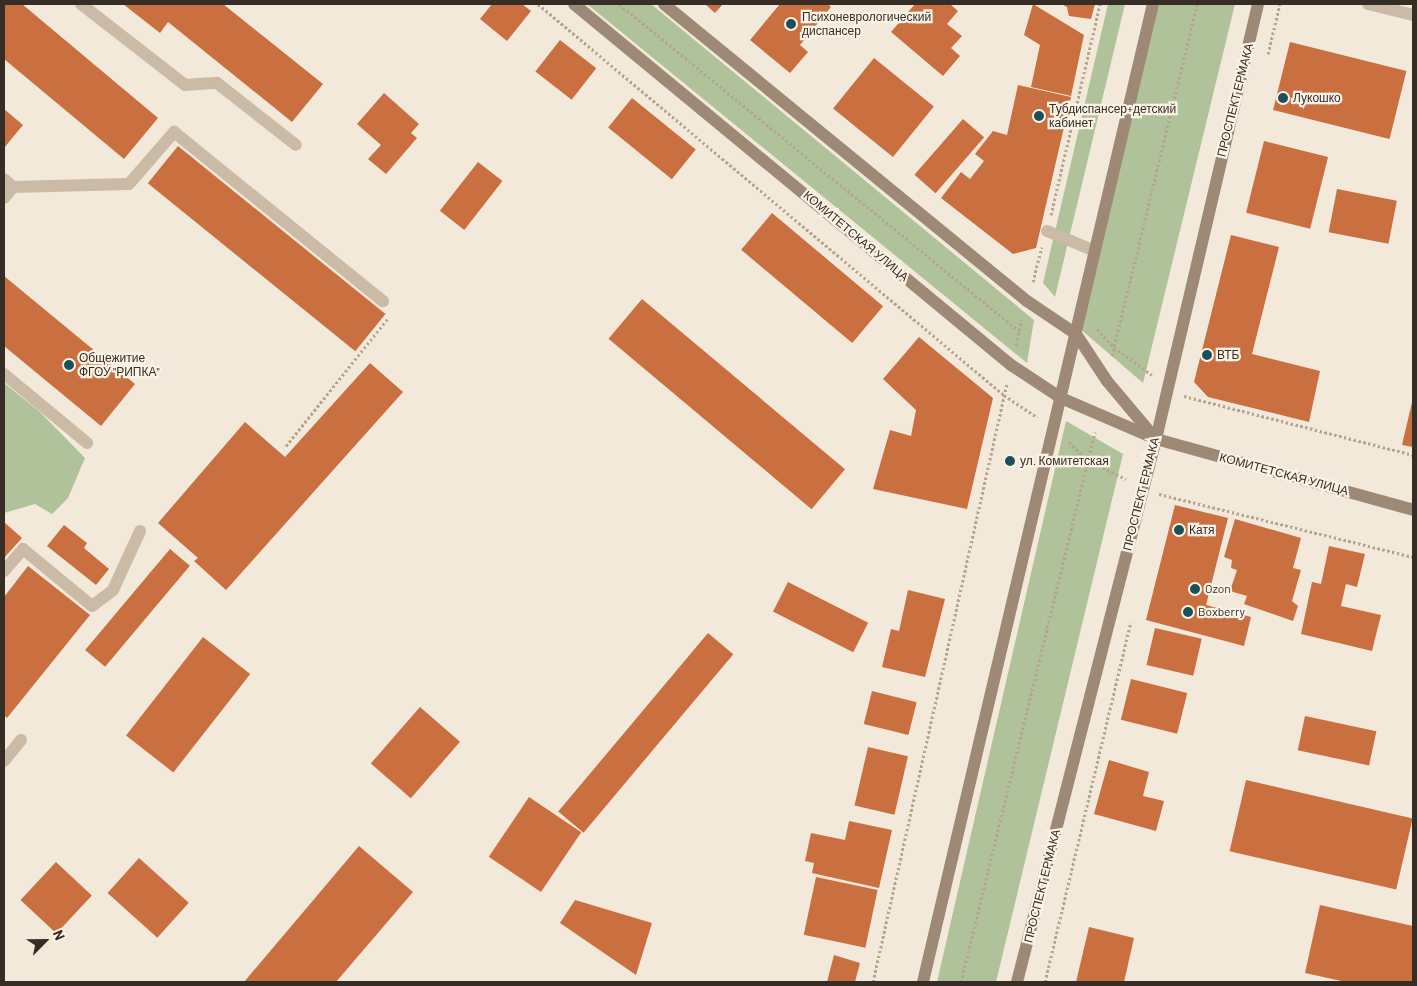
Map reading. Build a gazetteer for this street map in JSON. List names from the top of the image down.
{
  "streets": {
    "main road": ["ПРОСПЕКТ ЕРМАКА", "КОМИТЕТСКАЯ УЛИЦА"]
  },
  "crossings": [
    ["ПРОСПЕКТ ЕРМАКА", "КОМИТЕТСКАЯ УЛИЦА"]
  ],
  "places": [
    "Психоневрологический диспансер",
    "Лукошко",
    "Тубдиспансер+детский кабинет",
    "ВТБ",
    "Общежитие ФГОУ \"РИПКА\"",
    "ул. Комитетская",
    "Катя",
    "Ozon",
    "Boxberry"
  ],
  "north": "top right"
}
